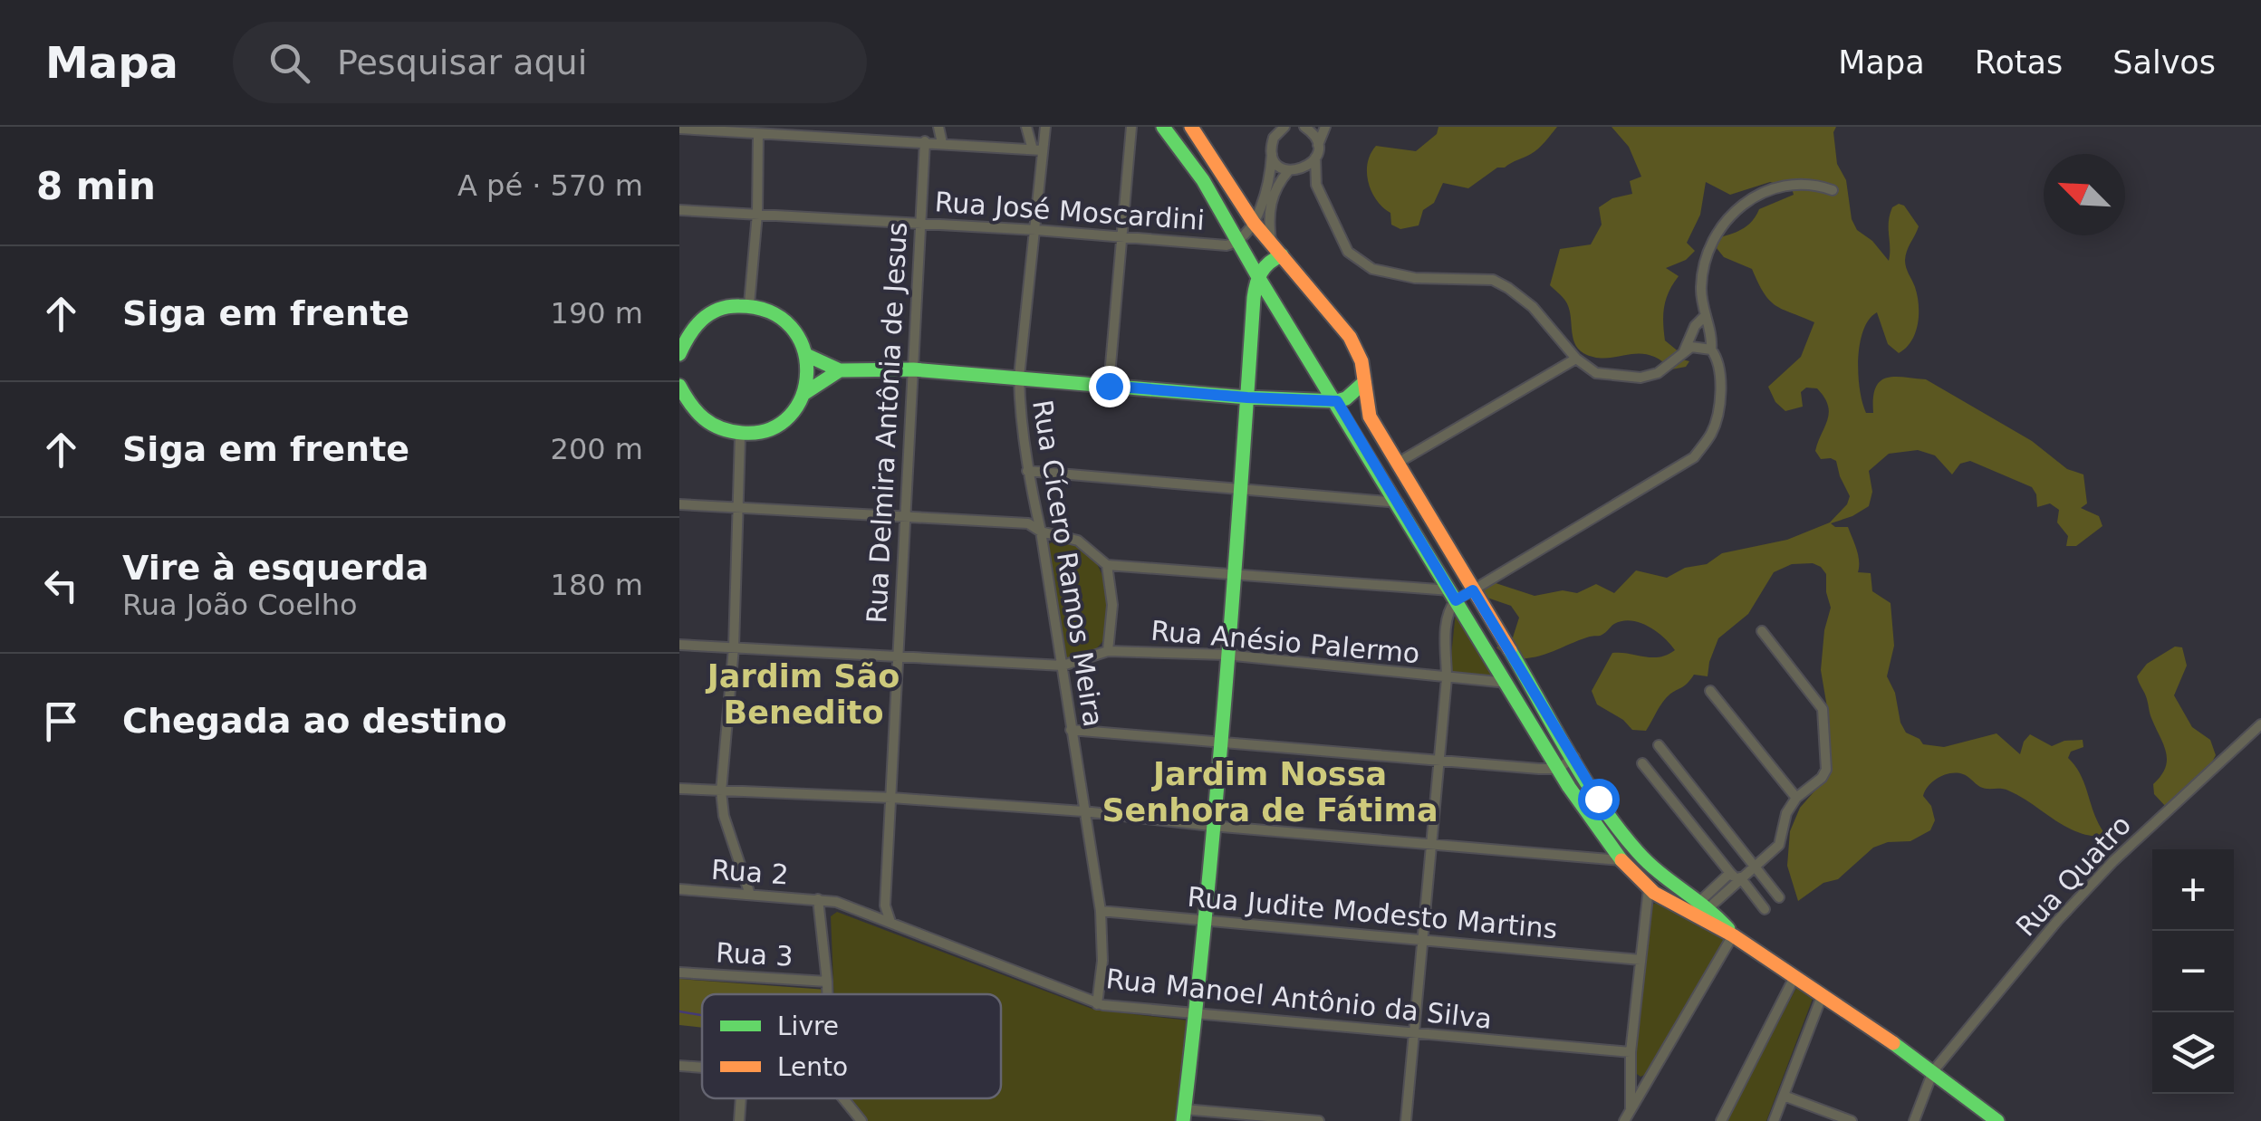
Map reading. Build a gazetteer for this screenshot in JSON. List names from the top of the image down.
{
  "streets": {
    "street": [
      "Rua José Moscardini",
      "Rua Delmira Antônia de Jesus",
      "Rua Cícero Ramos Meira",
      "Rua Anésio Palermo",
      "Rua 2",
      "Rua Quatro",
      "Rua Judite Modesto Martins",
      "Rua 3",
      "Rua Manoel Antônio da Silva"
    ]
  },
  "crossings": [
    ["Rua José Moscardini", "Rua Delmira Antônia de Jesus"],
    ["Rua José Moscardini", "Rua Cícero Ramos Meira"],
    ["Rua Delmira Antônia de Jesus", "Rua Manoel Antônio da Silva"],
    ["Rua Cícero Ramos Meira", "Rua Anésio Palermo"],
    ["Rua Cícero Ramos Meira", "Rua Judite Modesto Martins"],
    ["Rua Cícero Ramos Meira", "Rua Manoel Antônio da Silva"],
    ["Rua 2", "Rua Manoel Antônio da Silva"]
  ],
  "districts": ["Jardim São Benedito", "Jardim Nossa Senhora de Fátima"],
  "legend": ["Livre", "Lento"],
  "north": "top left",
  "page": {
    "header": "Mapa",
    "search": "Pesquisar aqui",
    "nav": ["Mapa", "Rotas", "Salvos"],
    "heading": ["8 min", "A pé · 570 m"],
    "list": [
      ["Siga em frente", "190 m"],
      ["Siga em frente", "200 m"],
      ["Vire à esquerda", "Rua João Coelho", "180 m"],
      "Chegada ao destino"
    ],
    "map_buttons": ["+", "−"]
  }
}
